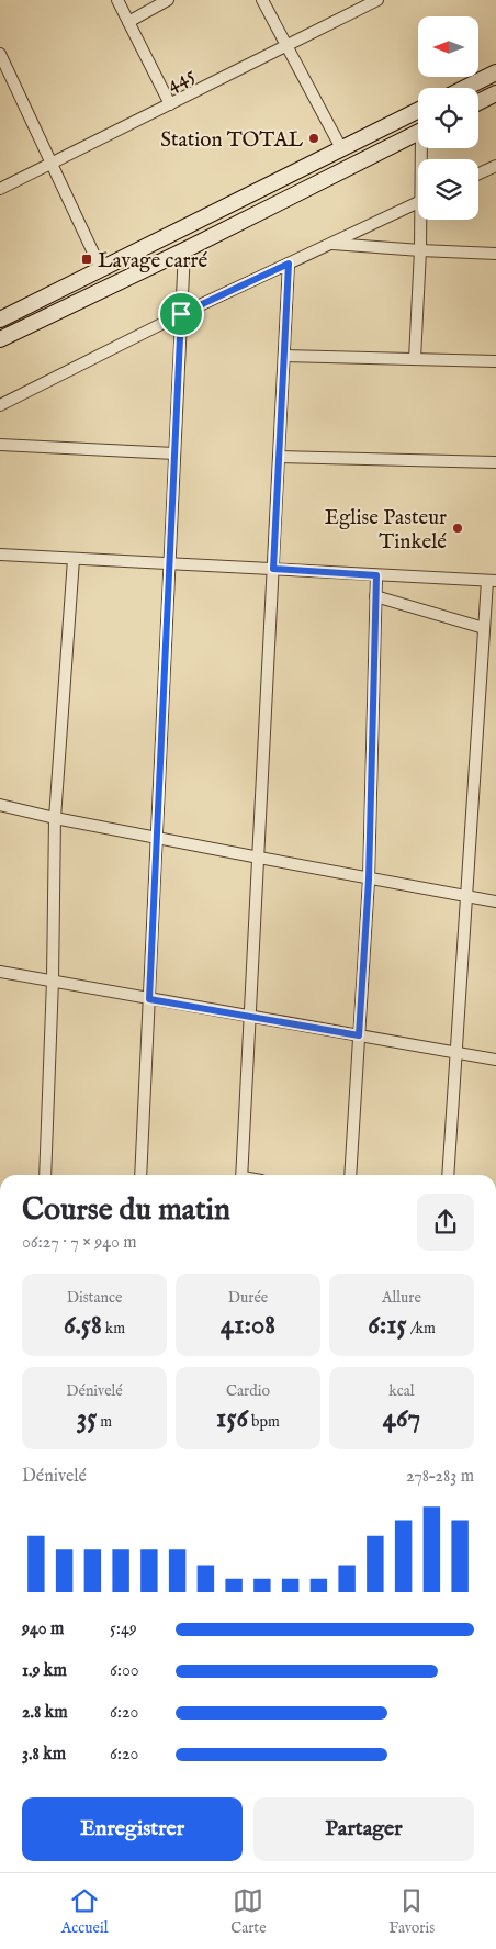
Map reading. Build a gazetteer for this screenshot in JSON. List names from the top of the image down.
{
  "streets": {
    "street": ["445"]
  },
  "places": {
    "other": ["Station TOTAL", "Eglise Pasteur Tinkelé"],
    "transit": ["Lavage carré"]
  },
  "north": "left",
  "page": {
    "heading": ["Course du matin", "06:27 · 7 × 940 m"],
    "stats": [
      ["Distance", "6.58 km"],
      ["Durée", "41:08"],
      ["Allure", "6:15 /km"],
      ["Dénivelé", "35 m"],
      ["Cardio", "156 bpm"],
      ["kcal", "467"]
    ],
    "chart": ["Dénivelé", "278–283 m"],
    "list": [
      {
        "name": "940 m",
        "note": "5:49"
      },
      {
        "name": "1.9 km",
        "note": "6:00"
      },
      {
        "name": "2.8 km",
        "note": "6:20"
      },
      {
        "name": "3.8 km",
        "note": "6:20"
      }
    ],
    "buttons": ["Enregistrer", "Partager"],
    "tabs": ["Accueil", "Carte", "Favoris"]
  }
}
